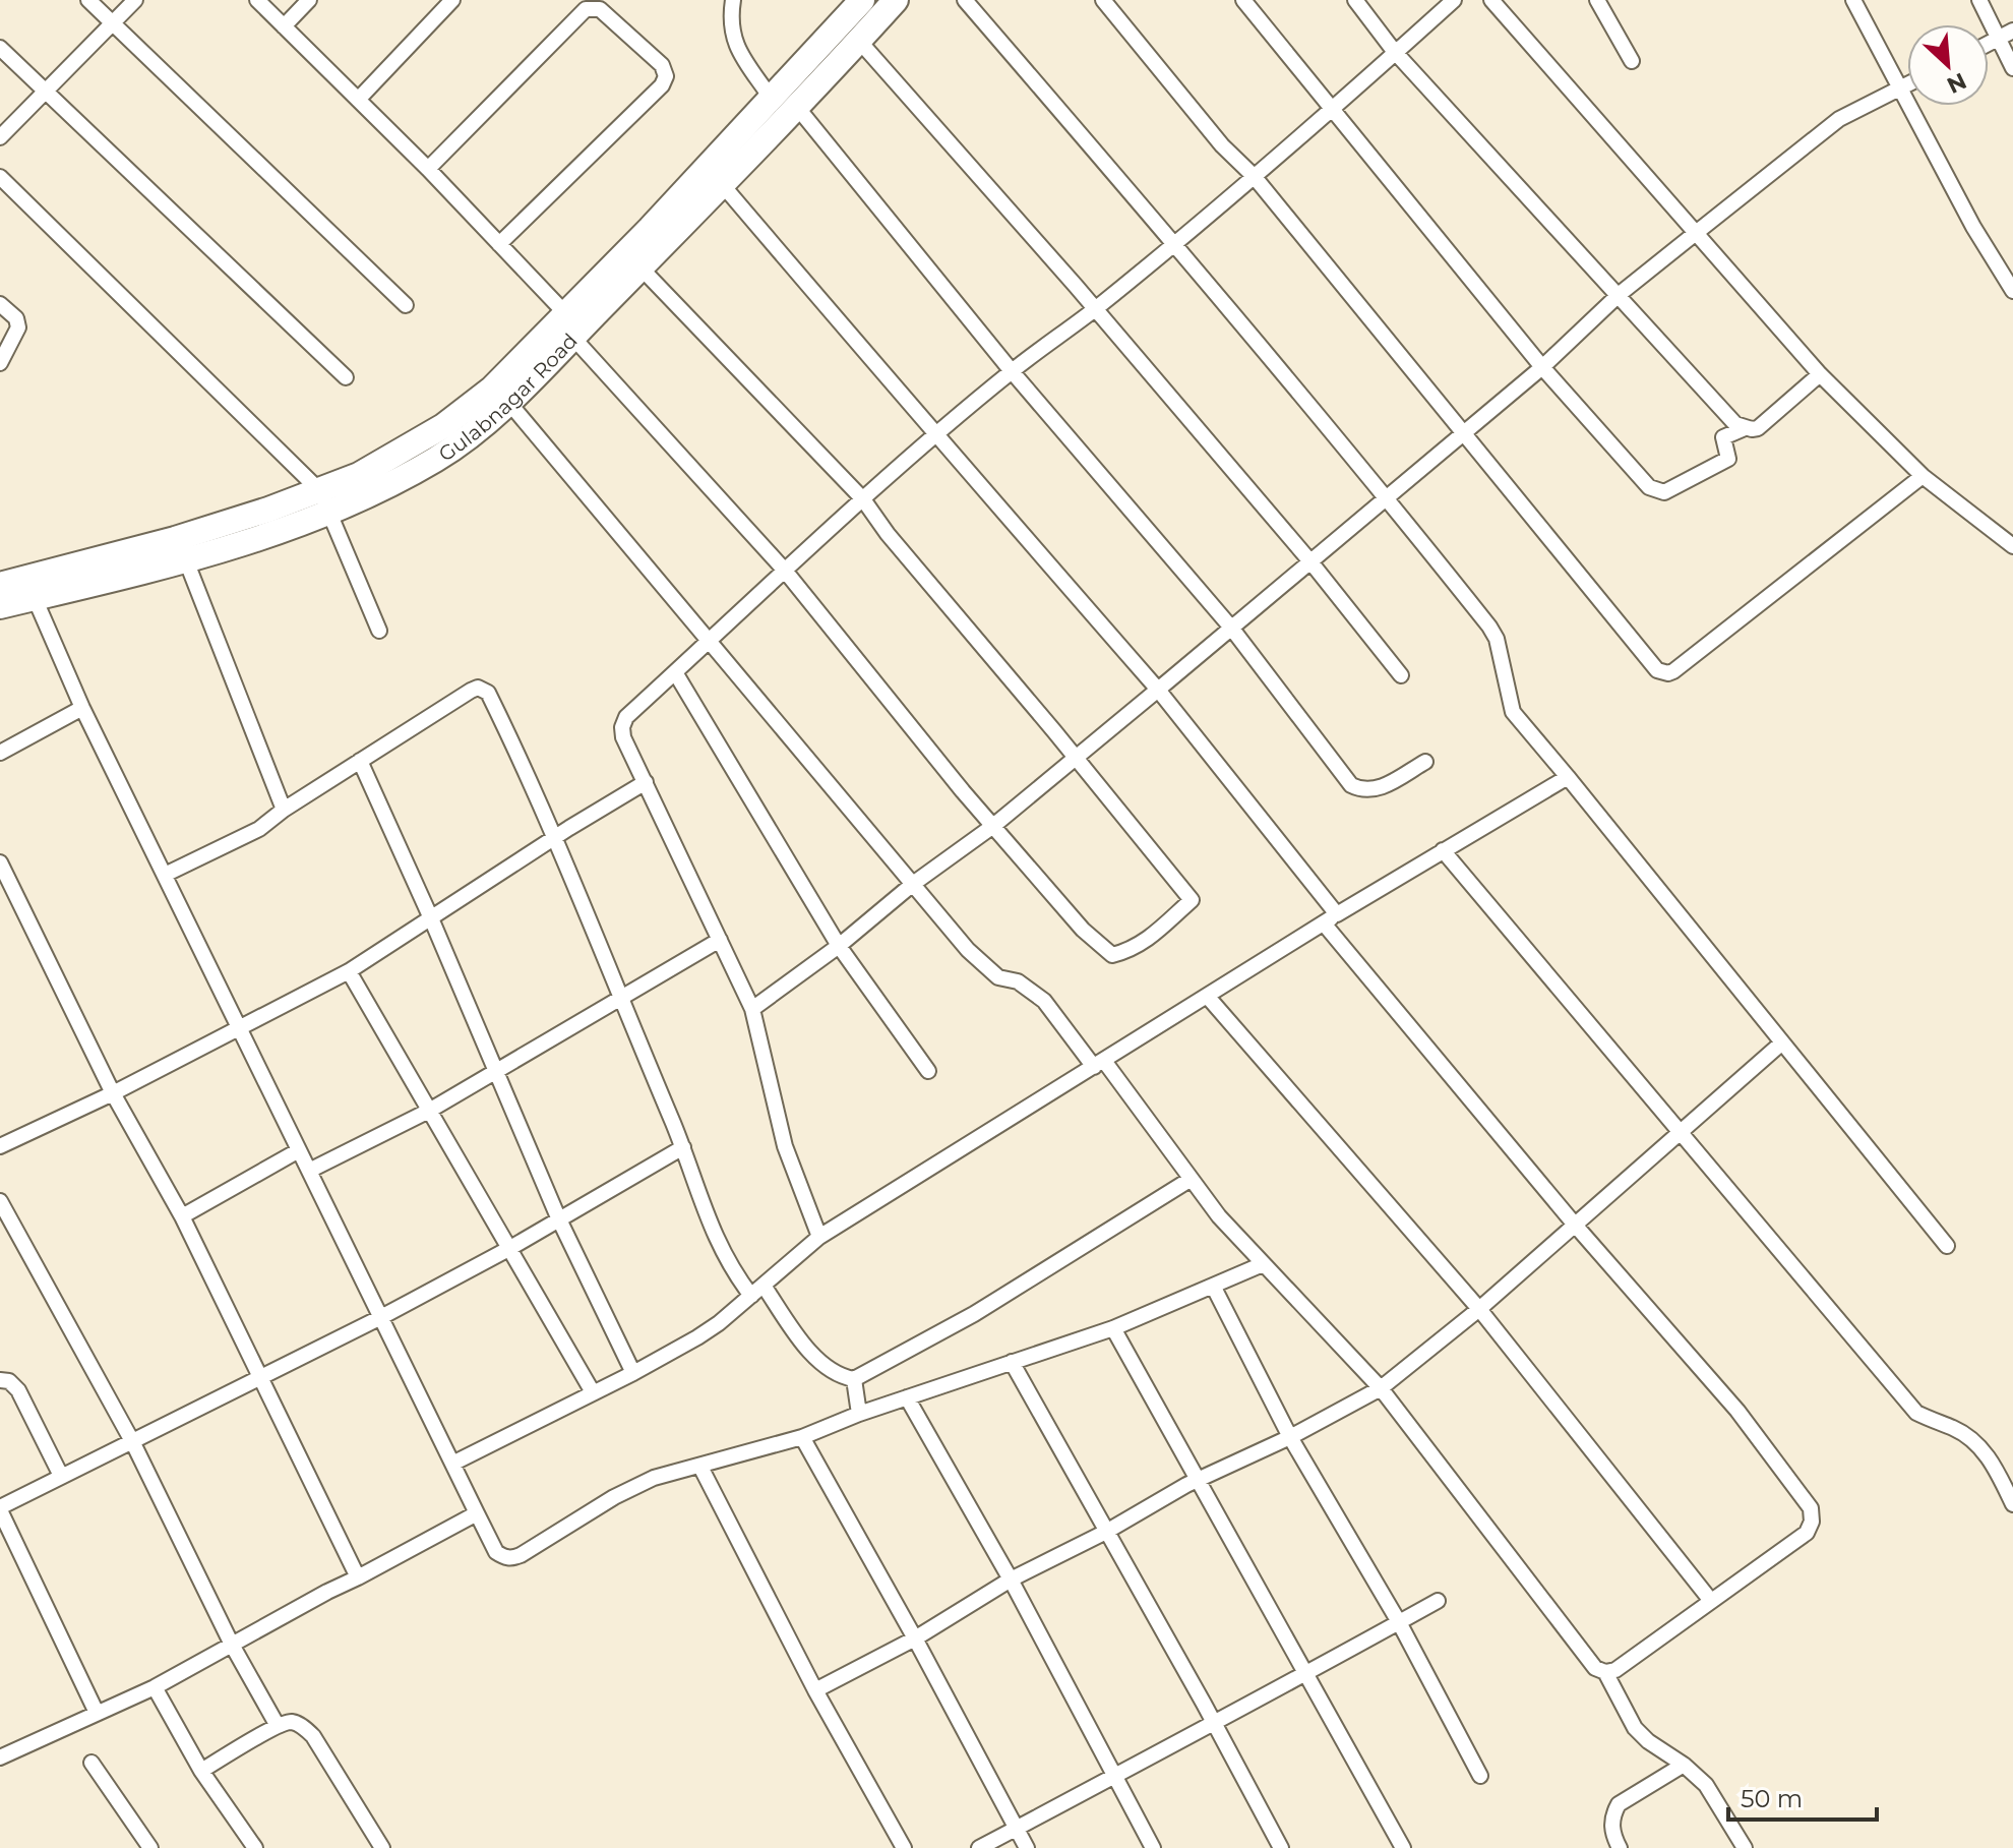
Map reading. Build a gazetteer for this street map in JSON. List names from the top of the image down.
{
  "streets": {
    "main road": ["Gulabnagar Road"]
  },
  "scale_bar": "50 m",
  "north": "bottom right"
}
